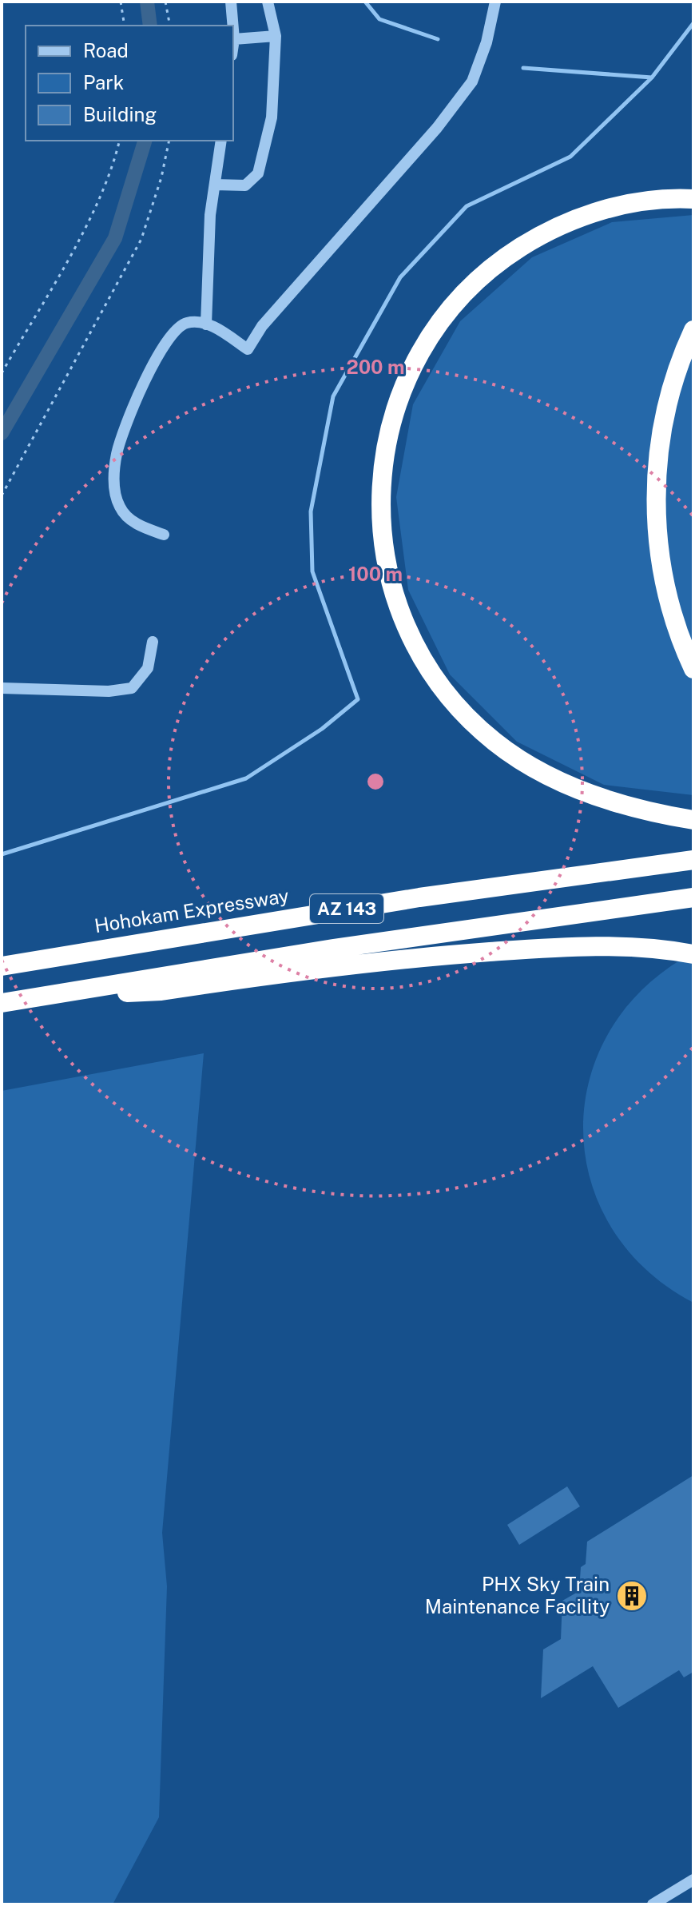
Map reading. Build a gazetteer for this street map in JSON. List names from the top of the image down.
{
  "streets": {
    "highway": ["AZ 143", "Hohokam Expressway"]
  },
  "places": {
    "building": ["PHX Sky Train Maintenance Facility"]
  },
  "legend": ["Road", "Park", "Building"],
  "rings": ["200 m", "100 m"]
}
